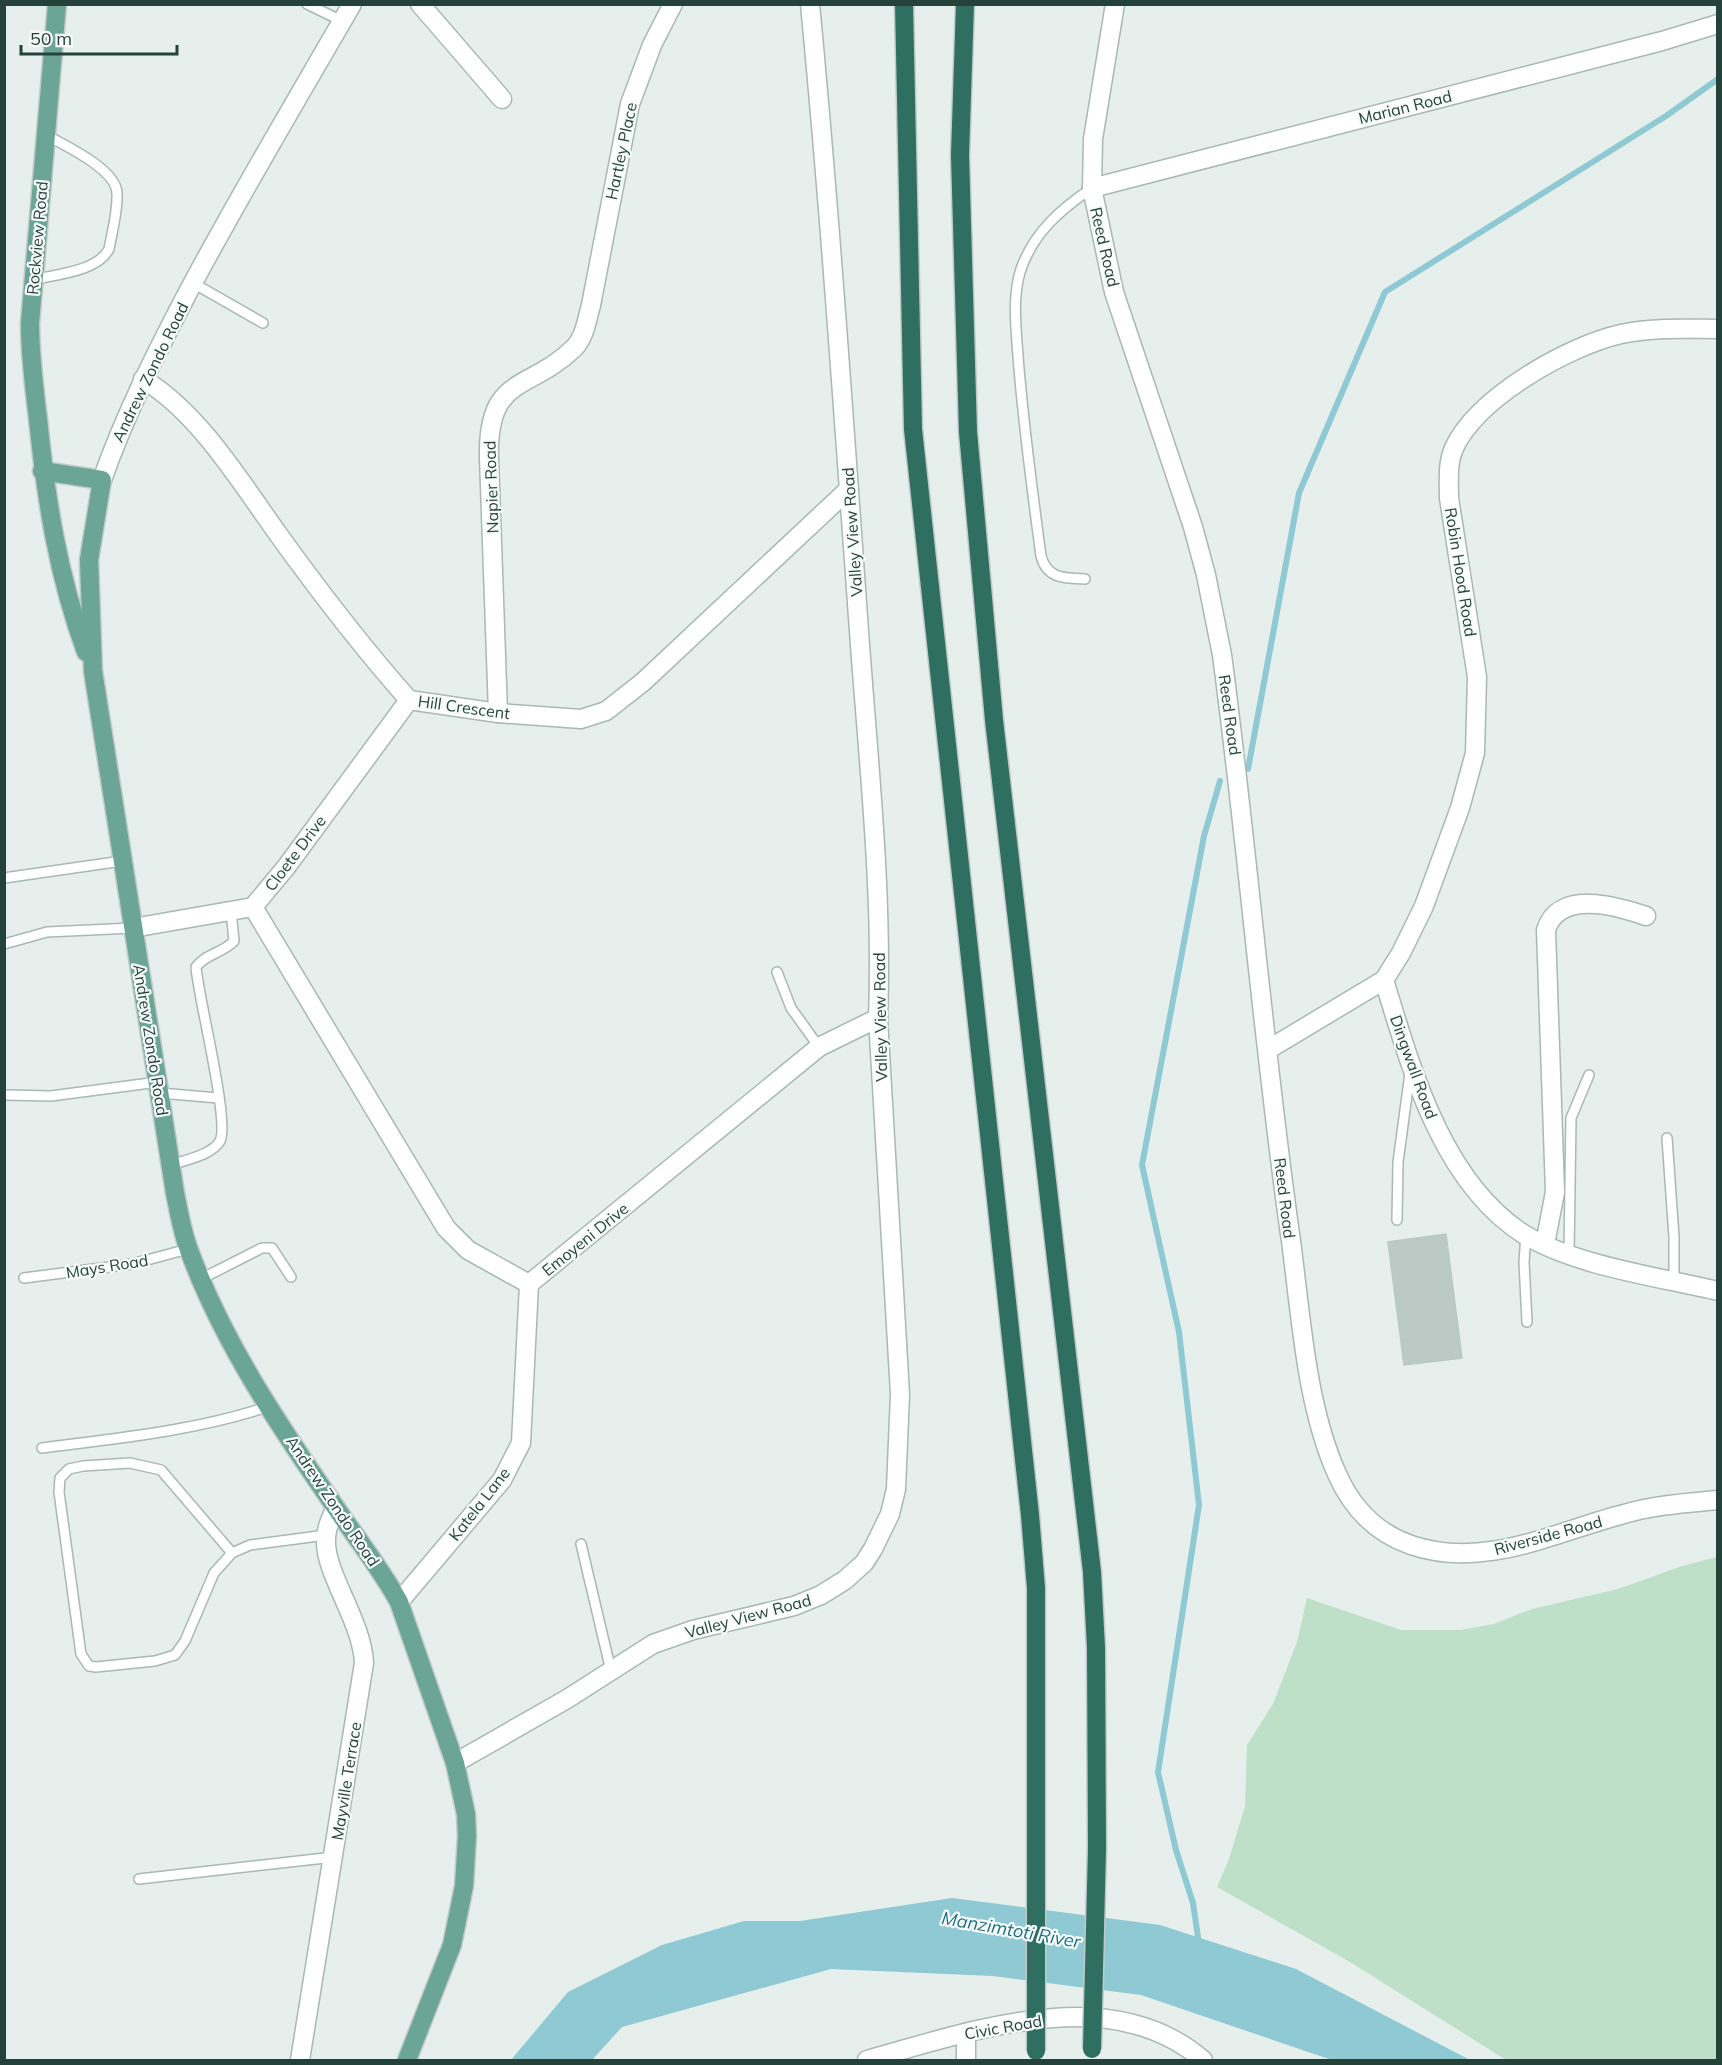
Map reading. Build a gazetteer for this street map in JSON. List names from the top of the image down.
{
  "streets": {
    "main road": ["Rockview Road", "Andrew Zondo Road"],
    "street": [
      "Marian Road",
      "Hartley Place",
      "Reed Road",
      "Napier Road",
      "Valley View Road",
      "Robin Hood Road",
      "Hill Crescent",
      "Cloete Drive",
      "Dingwall Road",
      "Emoyeni Drive",
      "Katela Lane",
      "Riverside Road",
      "Mayville Terrace",
      "Civic Road"
    ],
    "lane": ["Mays Road"]
  },
  "crossings": [
    ["Marian Road", "Reed Road"],
    ["Hartley Place", "Napier Road"],
    ["Rockview Road", "Andrew Zondo Road"],
    ["Reed Road", "Riverside Road"],
    ["Andrew Zondo Road", "Valley View Road"],
    ["Andrew Zondo Road", "Hill Crescent"],
    ["Andrew Zondo Road", "Cloete Drive"],
    ["Andrew Zondo Road", "Mays Road"],
    ["Andrew Zondo Road", "Katela Lane"],
    ["Napier Road", "Hill Crescent"],
    ["Valley View Road", "Hill Crescent"],
    ["Valley View Road", "Emoyeni Drive"],
    ["Robin Hood Road", "Dingwall Road"],
    ["Hill Crescent", "Cloete Drive"],
    ["Cloete Drive", "Emoyeni Drive"],
    ["Emoyeni Drive", "Katela Lane"]
  ],
  "water": ["Manzimtoti River"],
  "scale_bar": "50 m"
}
